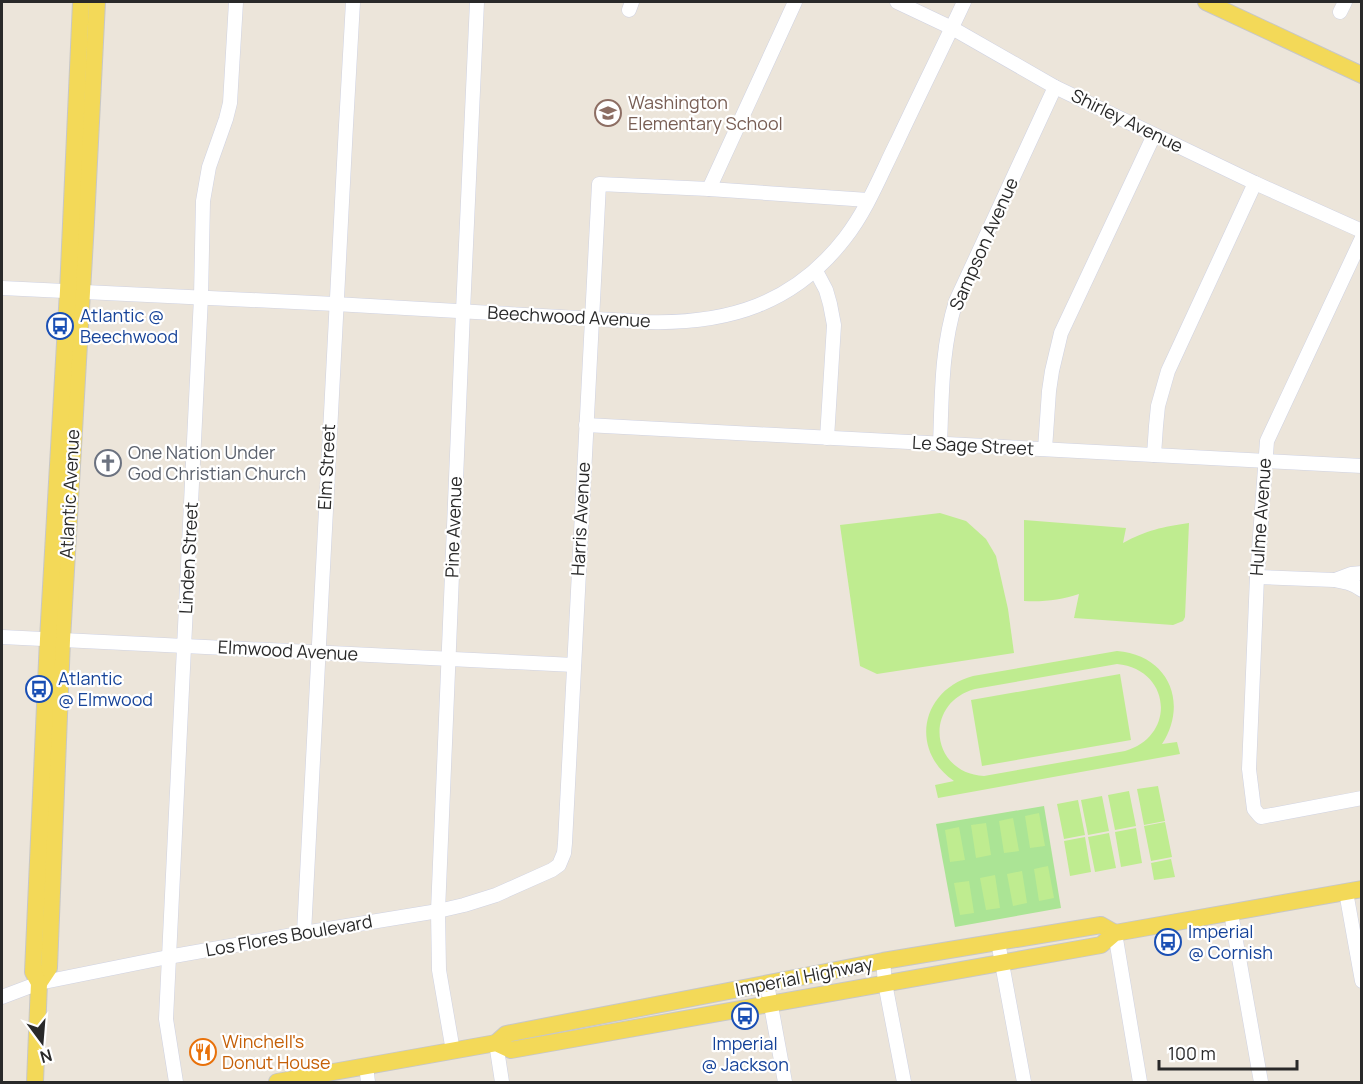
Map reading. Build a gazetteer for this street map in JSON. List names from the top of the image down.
{
  "streets": {
    "main road": ["Atlantic Avenue", "Imperial Highway"],
    "street": [
      "Shirley Avenue",
      "Sampson Avenue",
      "Beechwood Avenue",
      "Le Sage Street",
      "Elm Street",
      "Hulme Avenue",
      "Harris Avenue",
      "Pine Avenue",
      "Linden Street",
      "Elmwood Avenue",
      "Los Flores Boulevard"
    ]
  },
  "crossings": [
    ["Shirley Avenue", "Sampson Avenue"],
    ["Shirley Avenue", "Beechwood Avenue"],
    ["Sampson Avenue", "Le Sage Street"],
    ["Beechwood Avenue", "Elm Street"],
    ["Beechwood Avenue", "Atlantic Avenue"],
    ["Beechwood Avenue", "Harris Avenue"],
    ["Beechwood Avenue", "Pine Avenue"],
    ["Beechwood Avenue", "Linden Street"],
    ["Le Sage Street", "Hulme Avenue"],
    ["Le Sage Street", "Harris Avenue"],
    ["Elm Street", "Elmwood Avenue"],
    ["Elm Street", "Los Flores Boulevard"],
    ["Atlantic Avenue", "Elmwood Avenue"],
    ["Atlantic Avenue", "Los Flores Boulevard"],
    ["Harris Avenue", "Elmwood Avenue"],
    ["Harris Avenue", "Los Flores Boulevard"],
    ["Pine Avenue", "Elmwood Avenue"],
    ["Pine Avenue", "Los Flores Boulevard"],
    ["Pine Avenue", "Imperial Highway"],
    ["Linden Street", "Elmwood Avenue"],
    ["Linden Street", "Los Flores Boulevard"]
  ],
  "places": {
    "school or university": ["Washington Elementary School"],
    "bus stop": [
      "Atlantic @ Beechwood",
      "Atlantic @ Elmwood",
      "Imperial @ Cornish",
      "Imperial @ Jackson"
    ],
    "church": ["One Nation Under God Christian Church"],
    "restaurant": ["Winchell's Donut House"]
  },
  "scale_bar": "100 m",
  "north": "bottom"
}
